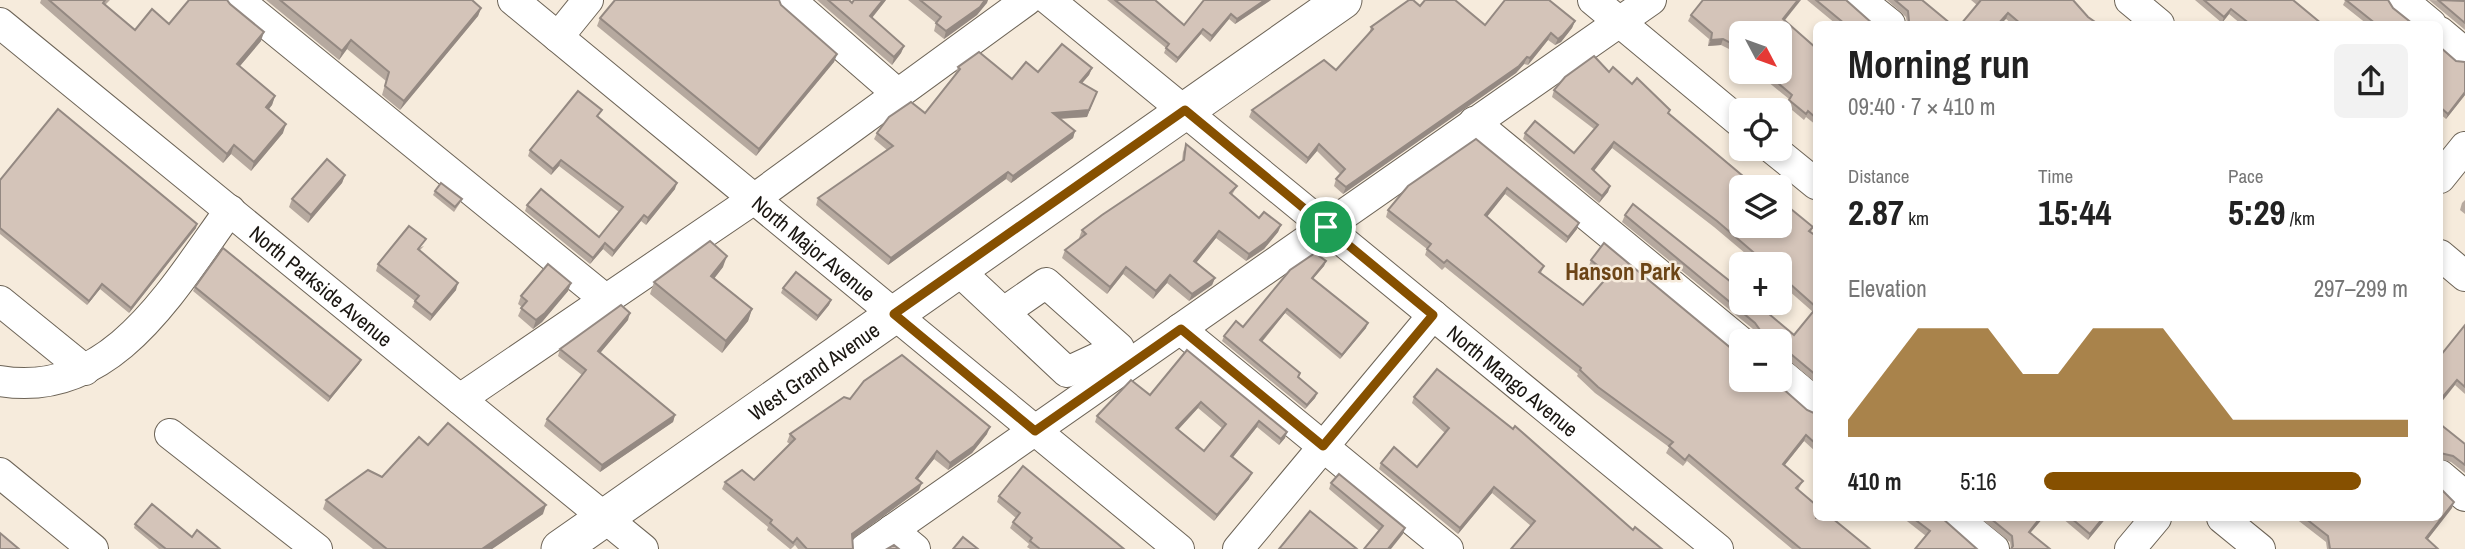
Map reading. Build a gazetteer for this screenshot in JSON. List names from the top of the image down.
{
  "streets": {
    "main road": ["West Grand Avenue"],
    "street": ["North Major Avenue", "North Parkside Avenue", "North Mango Avenue"]
  },
  "crossings": [
    ["North Major Avenue", "West Grand Avenue"],
    ["North Parkside Avenue", "West Grand Avenue"],
    ["West Grand Avenue", "North Mango Avenue"]
  ],
  "districts": ["Hanson Park"],
  "north": "bottom right",
  "page": {
    "map_buttons": ["+", "−"],
    "heading": ["Morning run", "09:40 · 7 × 410 m"],
    "stats": [
      ["Distance", "2.87 km"],
      ["Time", "15:44"],
      ["Pace", "5:29 /km"]
    ],
    "chart": ["Elevation", "297–299 m"],
    "list": [
      {
        "name": "410 m",
        "note": "5:16"
      }
    ]
  }
}
